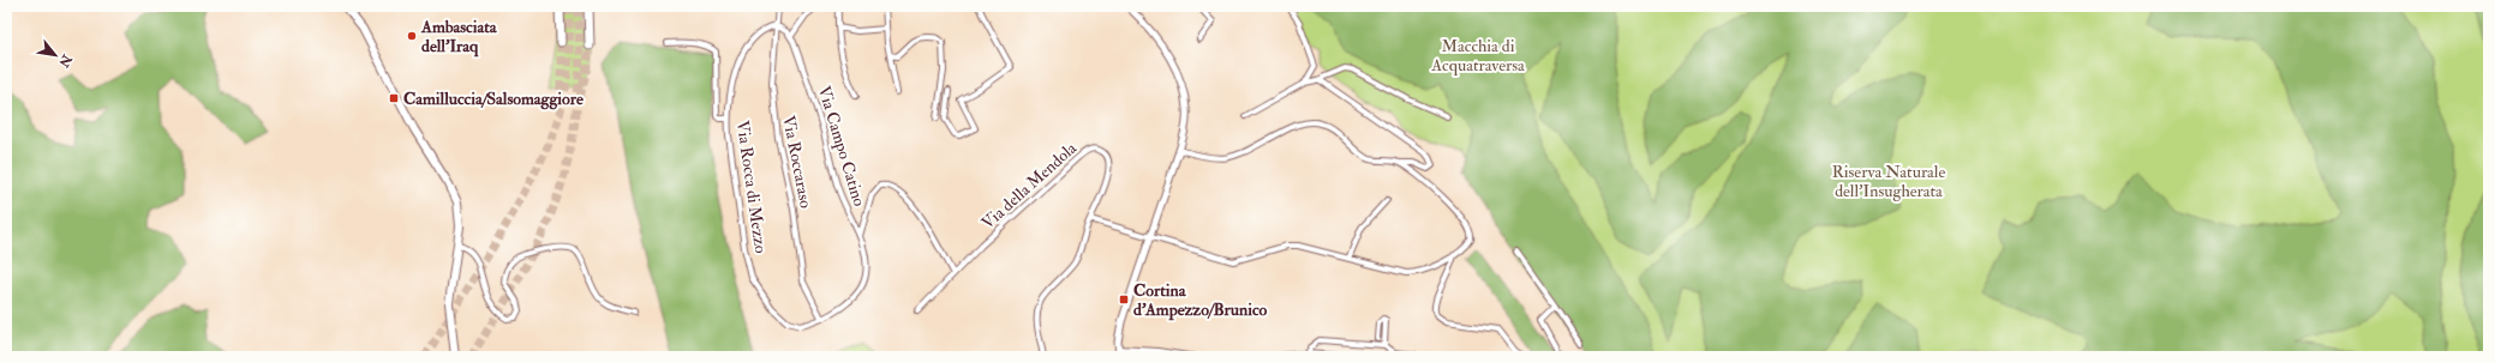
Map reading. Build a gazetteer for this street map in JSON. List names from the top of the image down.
{
  "streets": {
    "street": [
      "Via Campo Catino",
      "Via Roccaraso",
      "Via della Mendola",
      "Via Rocca di Mezzo"
    ]
  },
  "crossings": [
    ["Via Campo Catino", "Via Roccaraso"],
    ["Via Campo Catino", "Via Rocca di Mezzo"],
    ["Via Roccaraso", "Via Rocca di Mezzo"]
  ],
  "parks": ["Macchia di Acquatraversa", "Riserva Naturale dell'Insugherata"],
  "places": {
    "other": ["Ambasciata dell'Iraq"],
    "transit": ["Camilluccia/Salsomaggiore", "Cortina d'Ampezzo/Brunico"]
  },
  "north": "bottom right"
}
